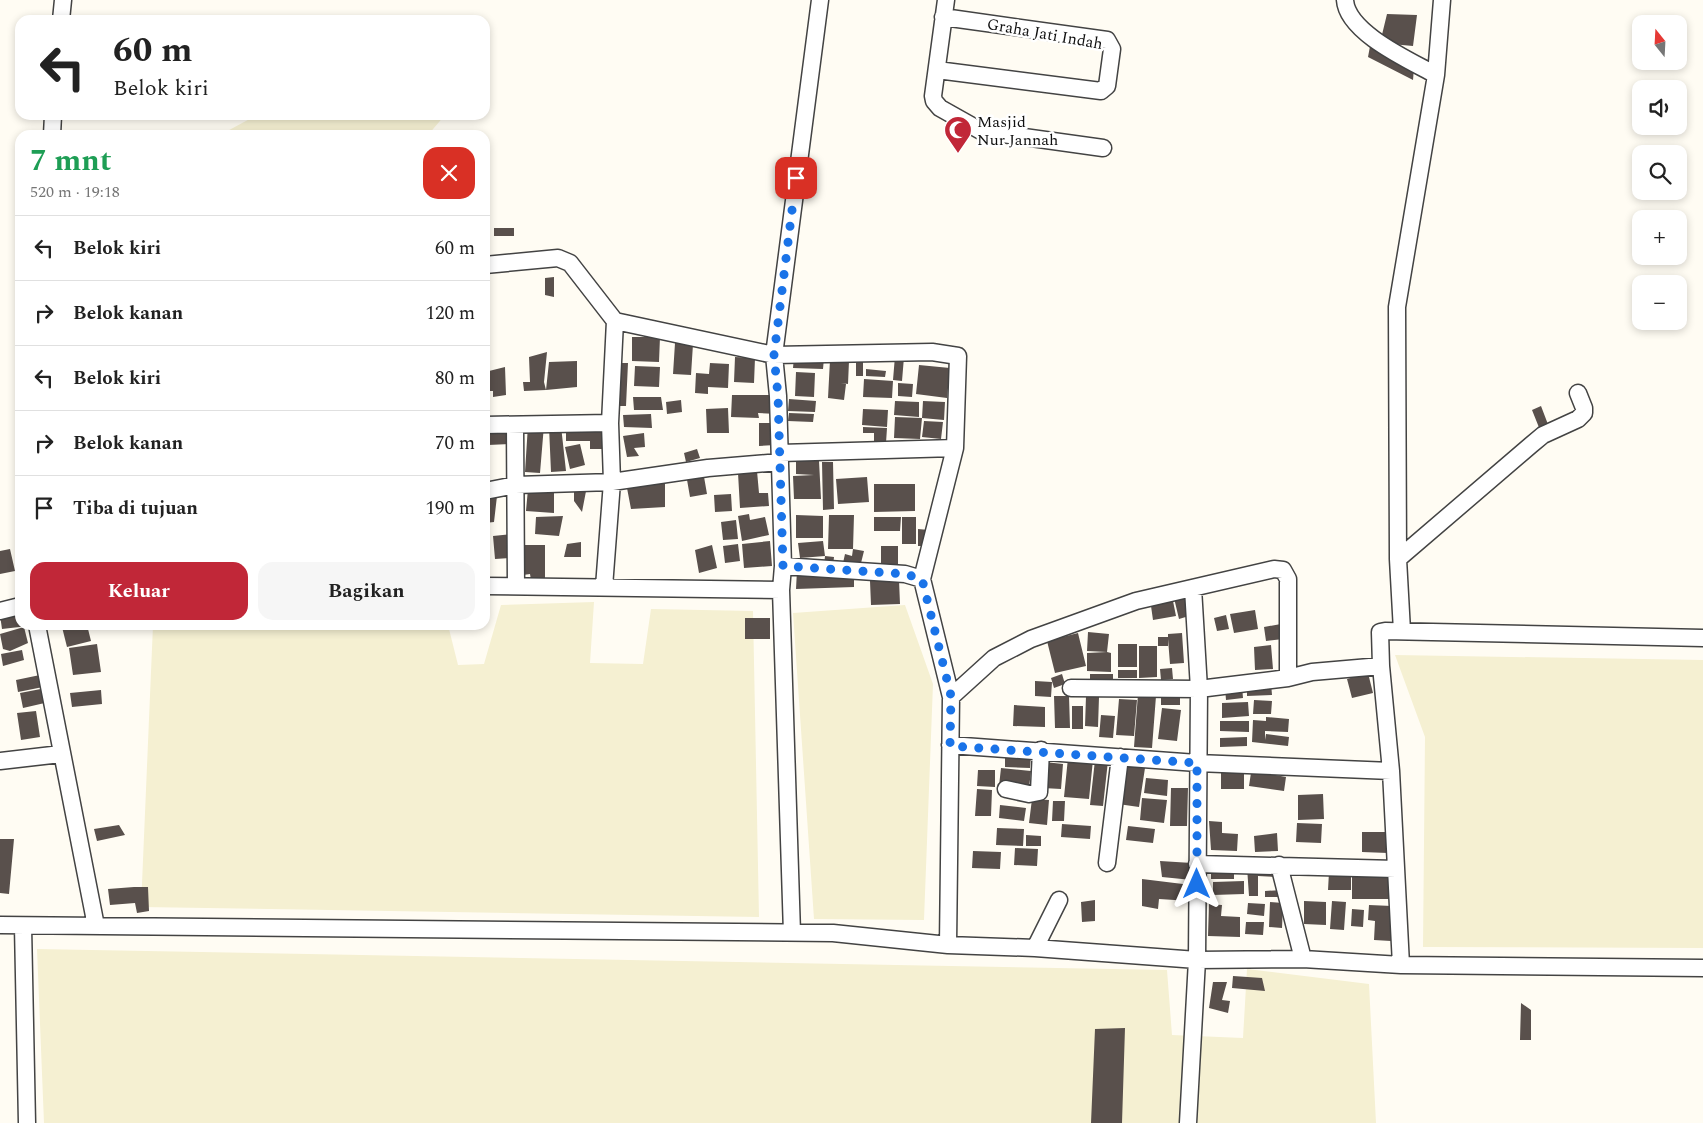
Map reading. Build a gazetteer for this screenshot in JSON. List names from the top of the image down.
{
  "streets": {
    "street": ["Graha Jati Indah"]
  },
  "places": {
    "mosque": ["Masjid Nur Jannah"]
  },
  "north": "top",
  "page": {
    "map_buttons": ["+", "−"],
    "turn": ["60 m", "Belok kiri"],
    "heading": ["7 mnt", "520 m · 19:18"],
    "list": [
      {
        "name": "Belok kiri",
        "value": "60 m"
      },
      {
        "name": "Belok kanan",
        "value": "120 m"
      },
      {
        "name": "Belok kiri",
        "value": "80 m"
      },
      {
        "name": "Belok kanan",
        "value": "70 m"
      },
      {
        "name": "Tiba di tujuan",
        "value": "190 m"
      }
    ],
    "buttons": ["Keluar", "Bagikan"]
  }
}
